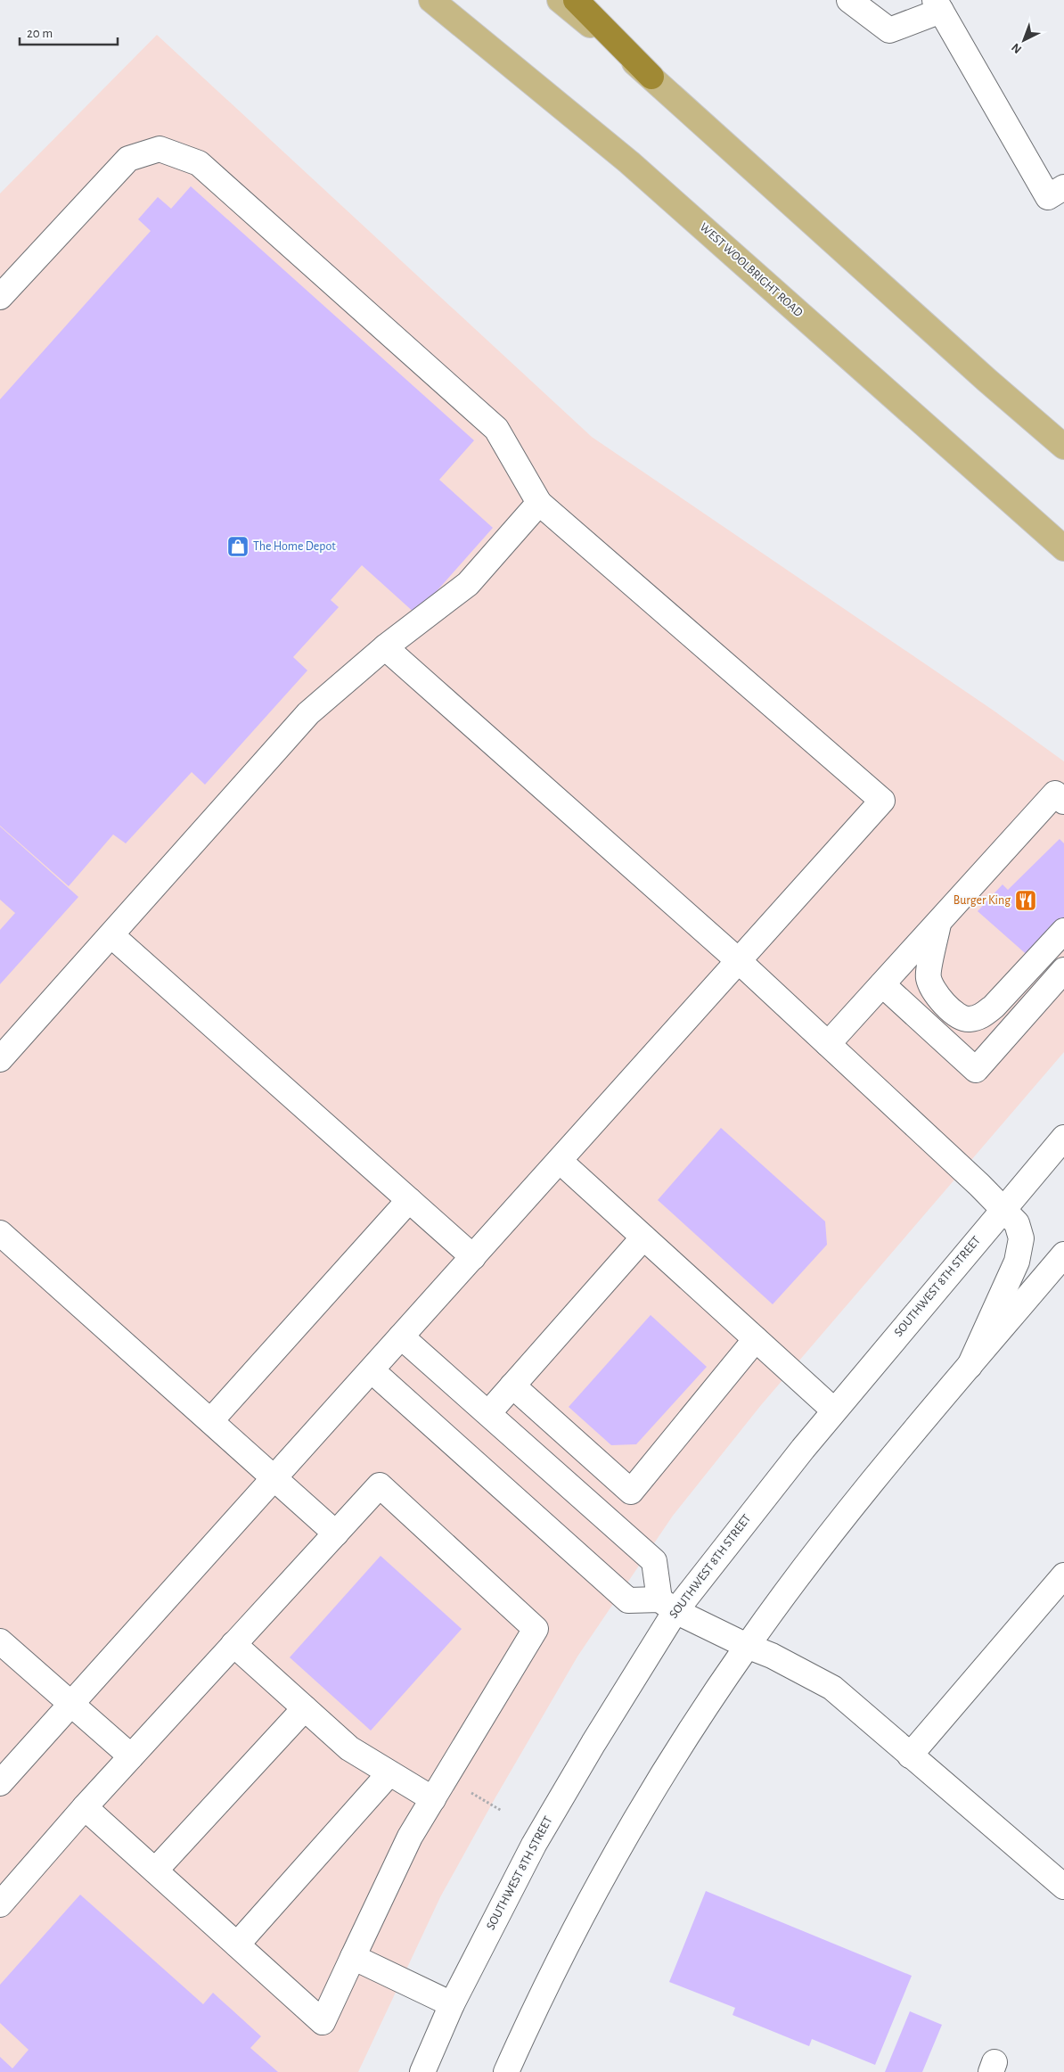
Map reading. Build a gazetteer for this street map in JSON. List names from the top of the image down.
{
  "streets": {
    "main road": ["WEST WOOLBRIGHT ROAD"],
    "street": ["SOUTHWEST 8TH STREET"]
  },
  "places": {
    "shop": ["The Home Depot"],
    "restaurant": ["Burger King"]
  },
  "scale_bar": "20 m",
  "north": "bottom left"
}
